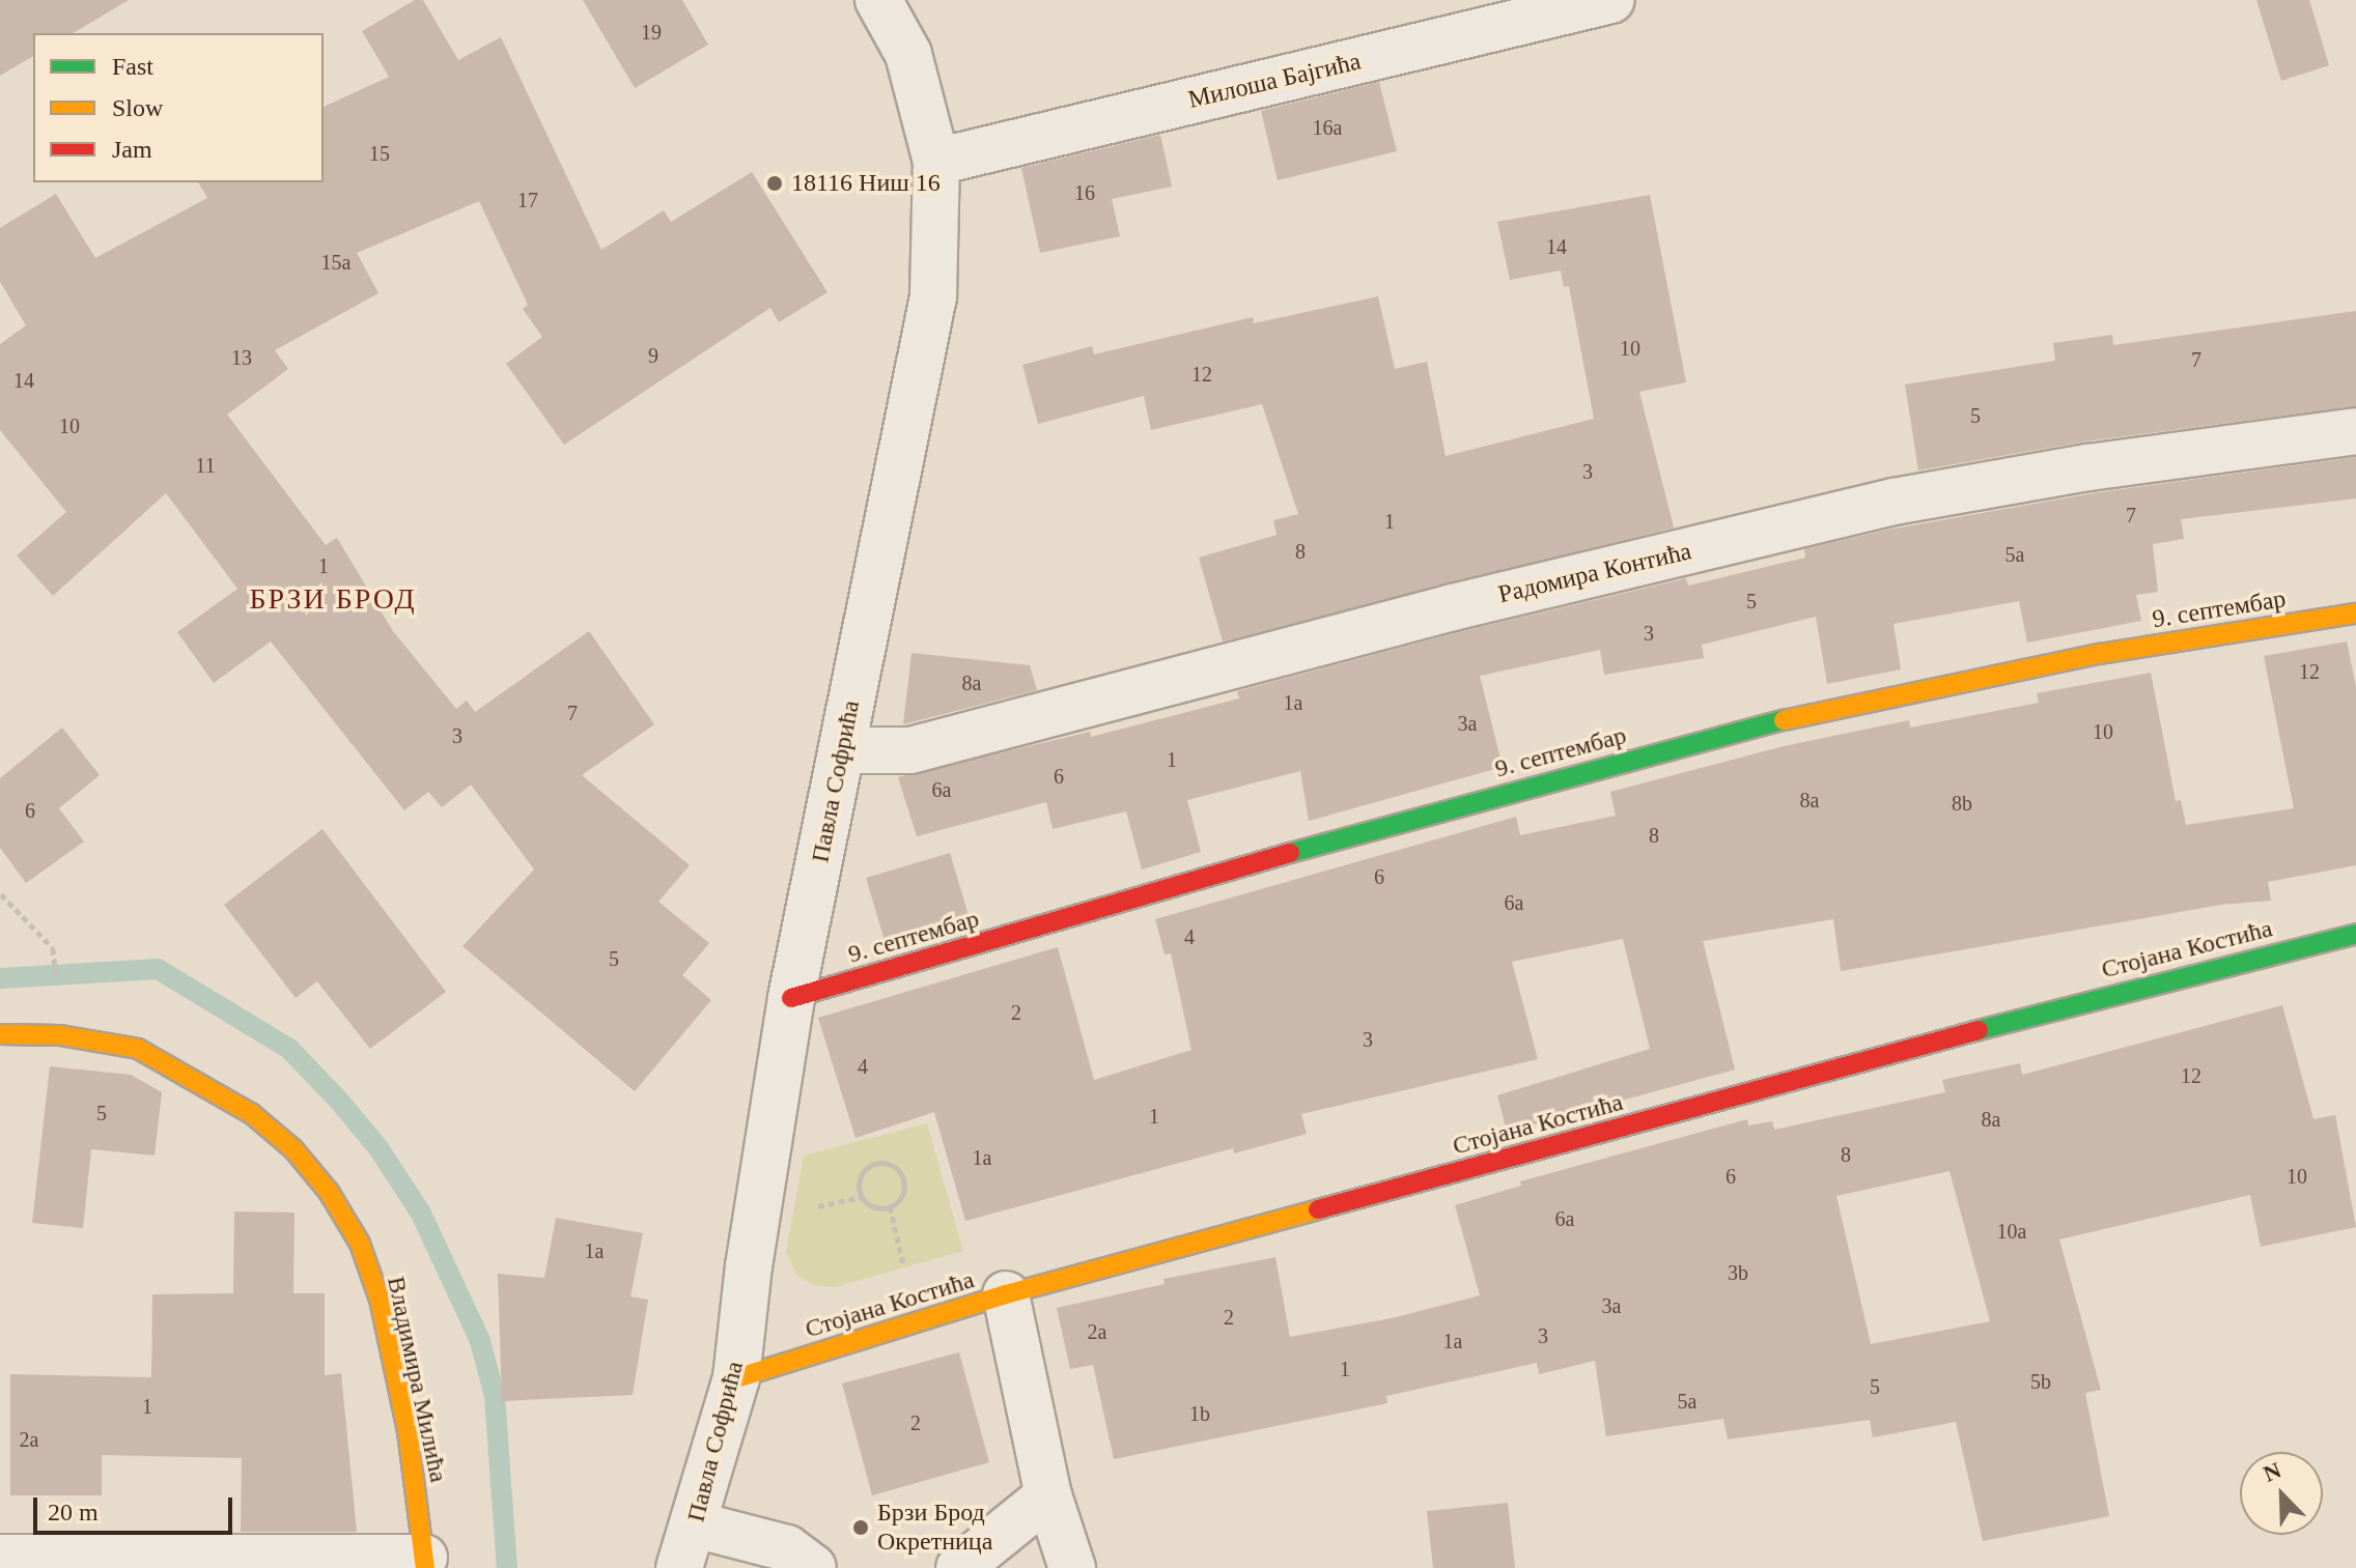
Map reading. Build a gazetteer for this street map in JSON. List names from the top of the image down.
{
  "streets": {
    "street": [
      "Милоша Бајгића",
      "Радомира Контића",
      "9. септембар",
      "Павла Софрића",
      "Стојана Костића",
      "Владимира Милића"
    ]
  },
  "crossings": [
    ["Милоша Бајгића", "Павла Софрића"],
    ["Радомира Контића", "Павла Софрића"],
    ["9. септембар", "Павла Софрића"],
    ["Павла Софрића", "Стојана Костића"]
  ],
  "districts": ["БРЗИ БРОД"],
  "places": ["18116 Ниш 16", "Брзи Брод Окретница"],
  "house_numbers": [
    "19",
    "16a",
    "15",
    "16",
    "17",
    "14",
    "15a",
    "10",
    "9",
    "13",
    "7",
    "12",
    "14",
    "5",
    "10",
    "11",
    "3",
    "7",
    "1",
    "8",
    "5a",
    "1",
    "5",
    "3",
    "12",
    "8a",
    "1a",
    "7",
    "3a",
    "10",
    "3",
    "1",
    "6",
    "6a",
    "8a",
    "8b",
    "6",
    "8",
    "6",
    "6a",
    "4",
    "5",
    "2",
    "3",
    "4",
    "12",
    "5",
    "1",
    "8a",
    "8",
    "1a",
    "6",
    "10",
    "6a",
    "10a",
    "1a",
    "3b",
    "3a",
    "2",
    "2a",
    "3",
    "1a",
    "1",
    "5b",
    "5",
    "5a",
    "1",
    "1b",
    "2",
    "2a"
  ],
  "legend": ["Fast", "Slow", "Jam"],
  "scale_bar": "20 m",
  "north": "top left"
}
